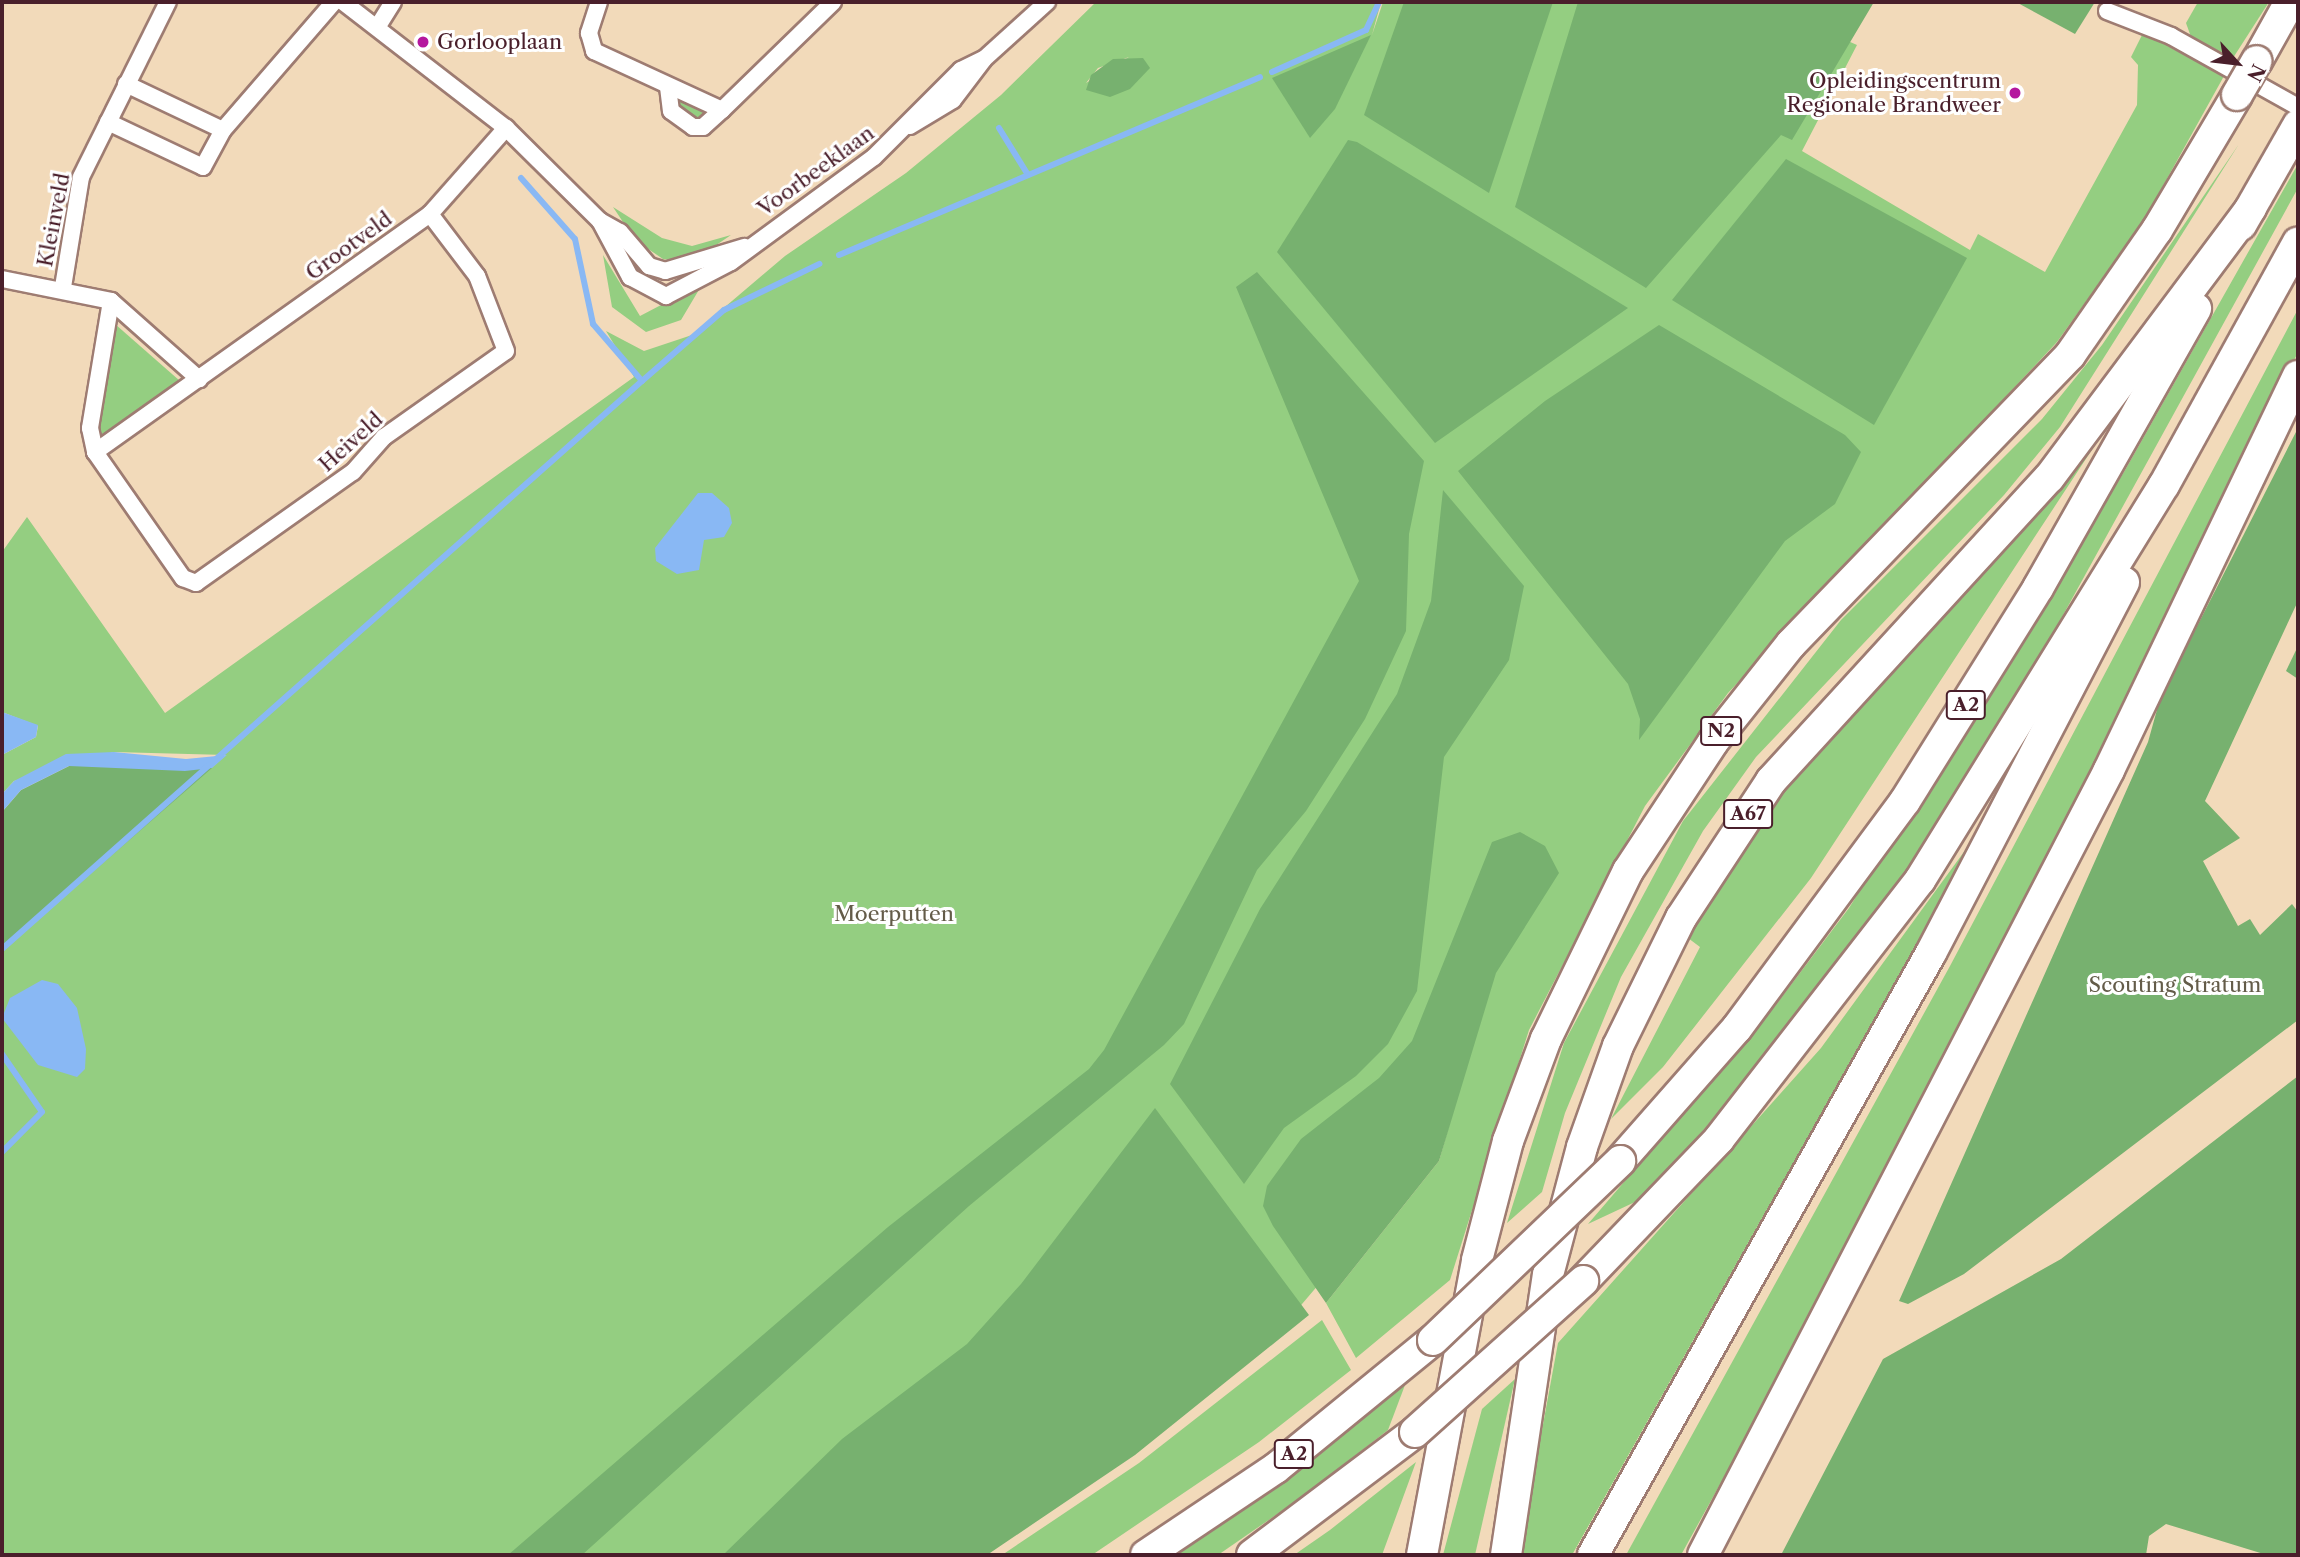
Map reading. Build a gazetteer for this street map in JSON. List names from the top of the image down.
{
  "streets": {
    "highway": ["A2", "N2", "A67"],
    "street": [
      "Voorbeeklaan",
      "Kleinveld",
      "Grootveld",
      "Heiveld"
    ]
  },
  "crossings": [
    ["Grootveld", "Heiveld"],
    ["A2", "A67"]
  ],
  "parks": ["Moerputten", "Scouting Stratum"],
  "places": ["Gorlooplaan", "Opleidingscentrum Regionale Brandweer"],
  "north": "bottom right"
}
